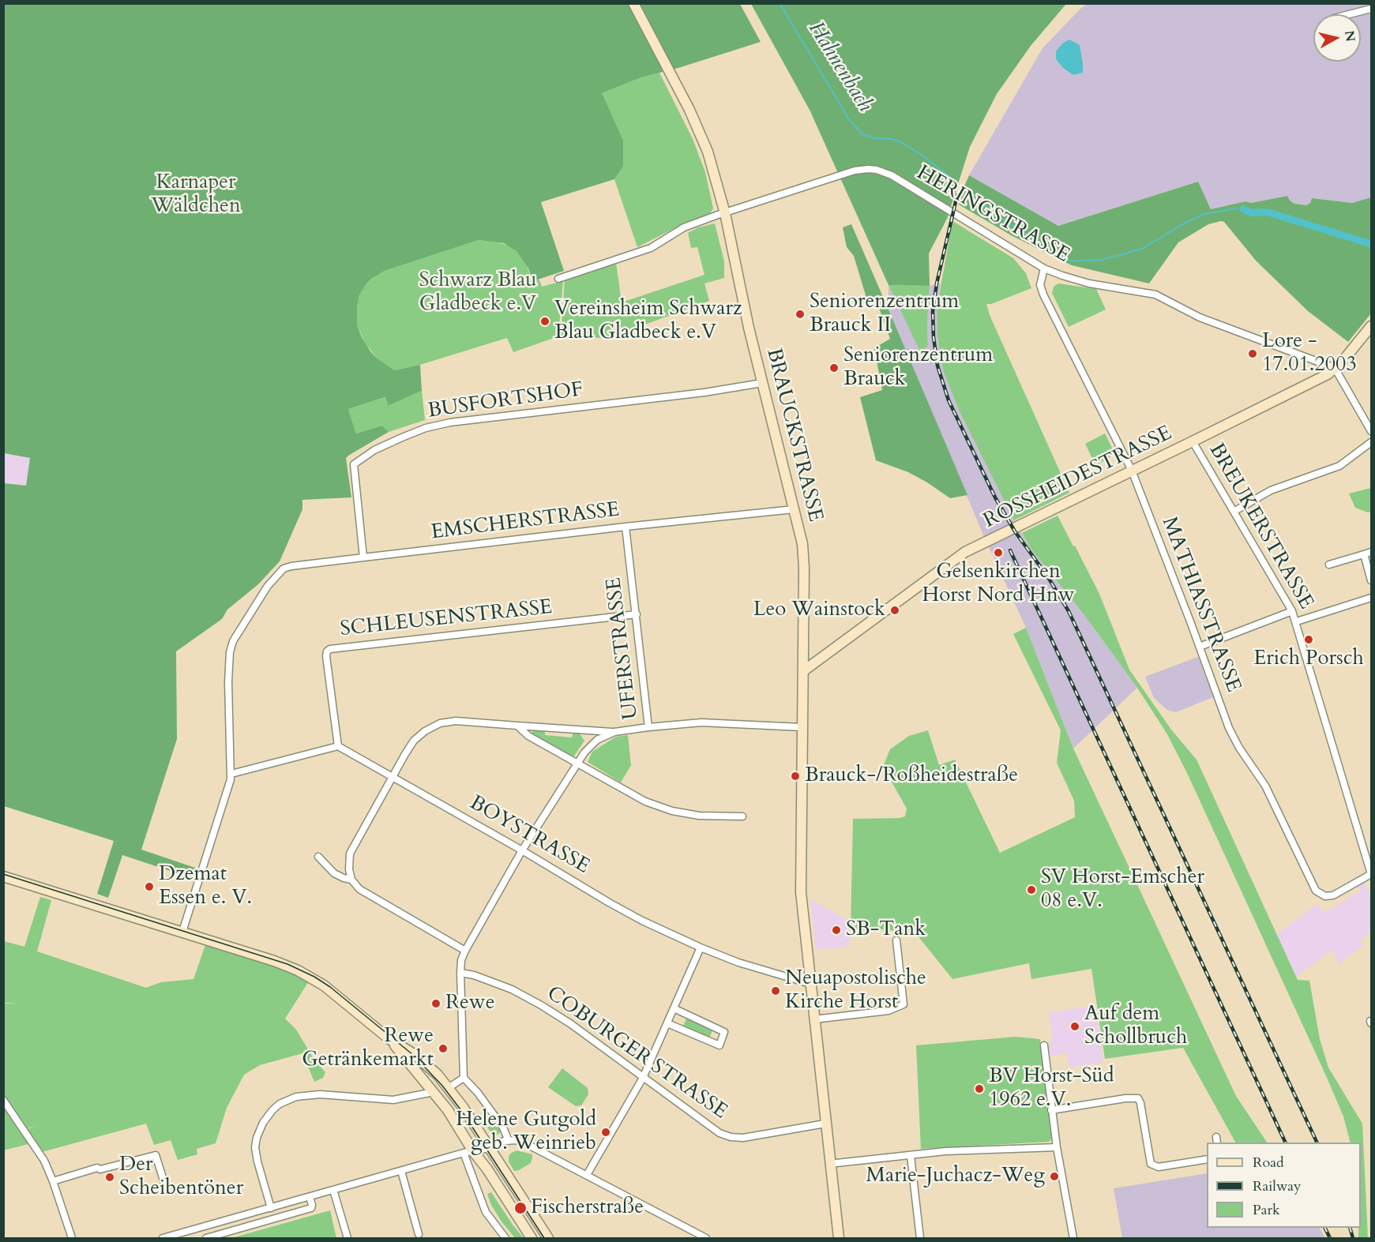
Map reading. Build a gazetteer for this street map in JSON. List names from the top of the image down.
{
  "streets": {
    "main road": ["BRAUCKSTRASSE", "ROSSHEIDESTRASSE"],
    "street": [
      "HERINGSTRASSE",
      "BUSFORTSHOF",
      "EMSCHERSTRASSE",
      "BREUKERSTRASSE",
      "MATHIASSTRASSE",
      "SCHLEUSENSTRASSE",
      "UFERSTRASSE",
      "BOYSTRASSE",
      "COBURGER STRASSE"
    ]
  },
  "crossings": [
    ["HERINGSTRASSE", "BRAUCKSTRASSE"],
    ["HERINGSTRASSE", "ROSSHEIDESTRASSE"],
    ["HERINGSTRASSE", "MATHIASSTRASSE"],
    ["BUSFORTSHOF", "BRAUCKSTRASSE"],
    ["BUSFORTSHOF", "EMSCHERSTRASSE"],
    ["BRAUCKSTRASSE", "ROSSHEIDESTRASSE"],
    ["BRAUCKSTRASSE", "EMSCHERSTRASSE"],
    ["BRAUCKSTRASSE", "UFERSTRASSE"],
    ["BRAUCKSTRASSE", "BOYSTRASSE"],
    ["BRAUCKSTRASSE", "COBURGER STRASSE"],
    ["ROSSHEIDESTRASSE", "BREUKERSTRASSE"],
    ["ROSSHEIDESTRASSE", "MATHIASSTRASSE"],
    ["EMSCHERSTRASSE", "UFERSTRASSE"],
    ["BREUKERSTRASSE", "MATHIASSTRASSE"],
    ["SCHLEUSENSTRASSE", "UFERSTRASSE"],
    ["SCHLEUSENSTRASSE", "BOYSTRASSE"]
  ],
  "water": ["Hahnenbach"],
  "parks": ["Karnaper Wäldchen", "Schwarz Blau Gladbeck e.V"],
  "places": [
    "Seniorenzentrum Brauck II",
    "Vereinsheim Schwarz Blau Gladbeck e.V",
    "Lore - 17.01.2003",
    "Seniorenzentrum Brauck",
    "Gelsenkirchen Horst Nord Hnw",
    "Leo Wainstock",
    "Erich Porsch",
    "Brauck-/Roßheidestraße",
    "Dzemat Essen e. V.",
    "SV Horst-Emscher 08 e.V.",
    "SB-Tank",
    "Neuapostolische Kirche Horst",
    "Rewe",
    "Auf dem Schollbruch",
    "Rewe Getränkemarkt",
    "BV Horst-Süd 1962 e.V.",
    "Helene Gutgold geb. Weinrieb",
    "Marie-Juchacz-Weg",
    "Der Scheibentöner",
    "Fischerstraße"
  ],
  "legend": ["Road", "Railway", "Park"],
  "north": "right"
}
